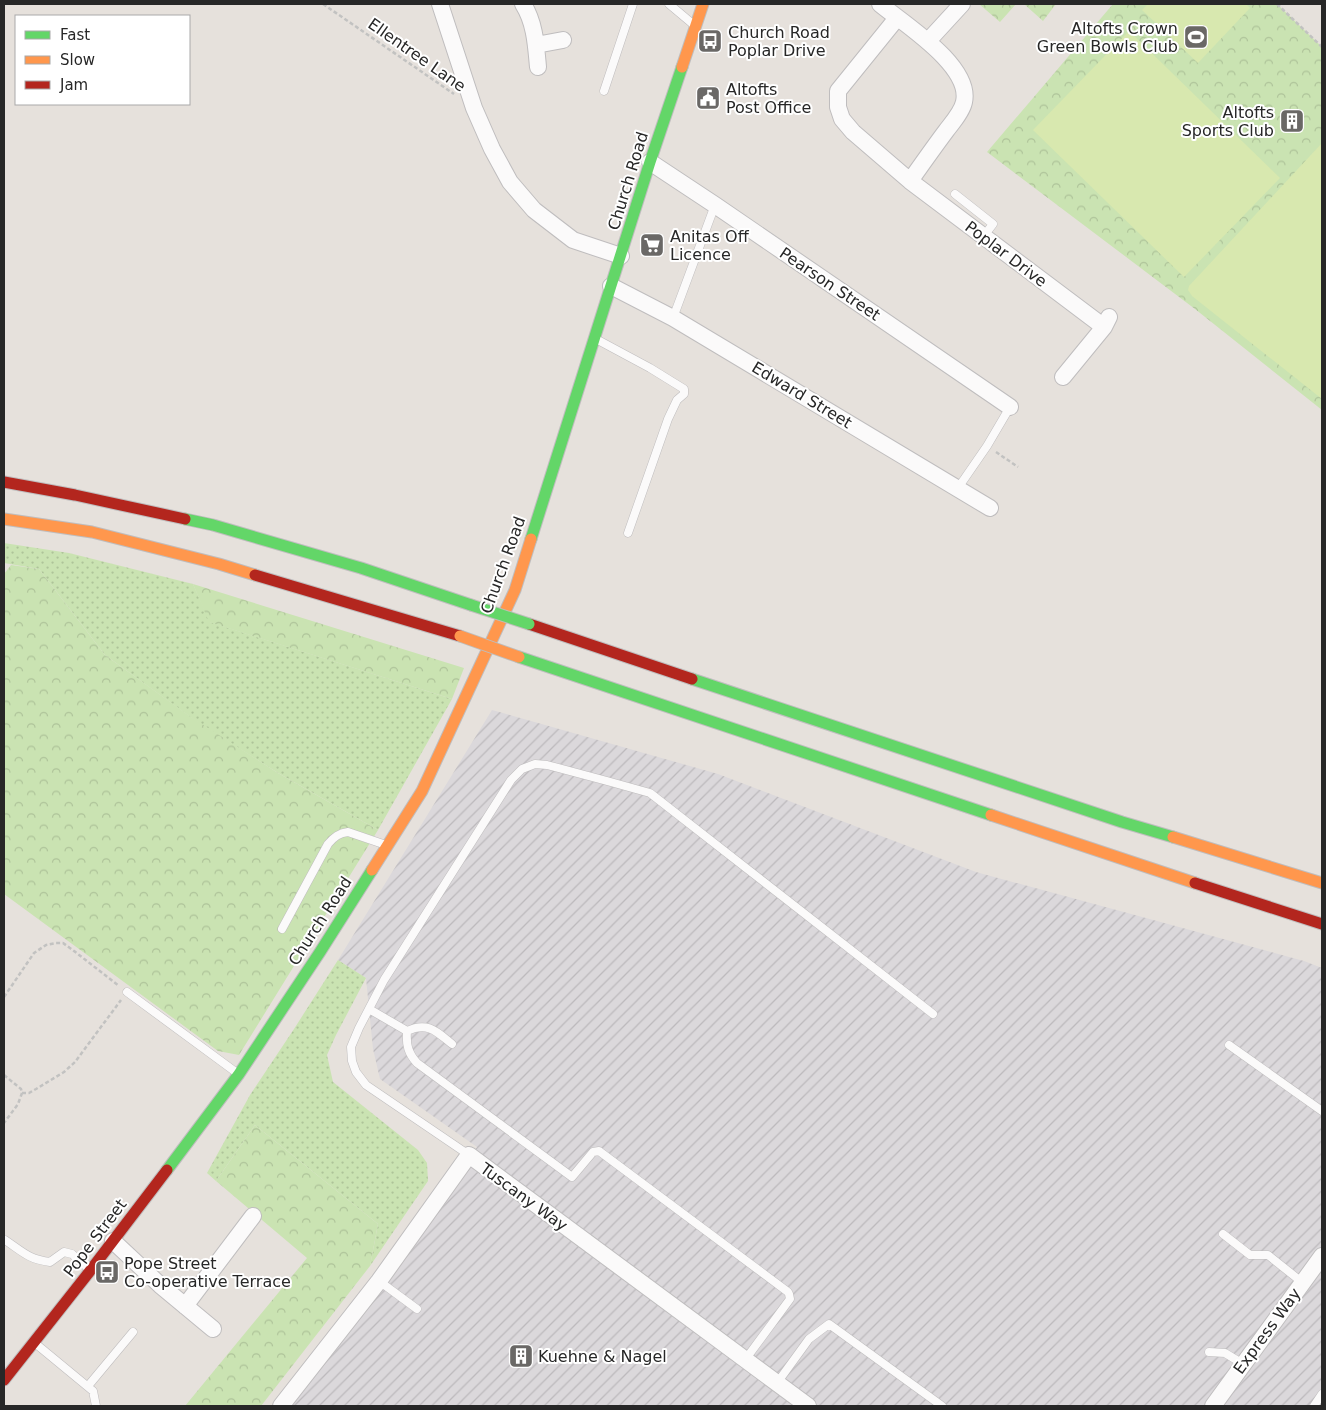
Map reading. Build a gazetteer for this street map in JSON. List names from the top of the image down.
{
  "streets": {
    "main road": ["Church Road", "Pope Street"],
    "street": [
      "Poplar Drive",
      "Pearson Street",
      "Edward Street",
      "Tuscany Way",
      "Express Way"
    ],
    "path": ["Ellentree Lane"]
  },
  "crossings": [
    ["Church Road", "Pearson Street"],
    ["Church Road", "Edward Street"],
    ["Church Road", "Pope Street"]
  ],
  "places": {
    "sports": ["Altofts Crown Green Bowls Club"],
    "bus stop": ["Church Road Poplar Drive", "Pope Street Co-operative Terrace"],
    "public building": ["Altofts Post Office"],
    "building": ["Altofts Sports Club", "Kuehne & Nagel"],
    "supermarket": ["Anitas Off Licence"]
  },
  "legend": ["Fast", "Slow", "Jam"]
}
